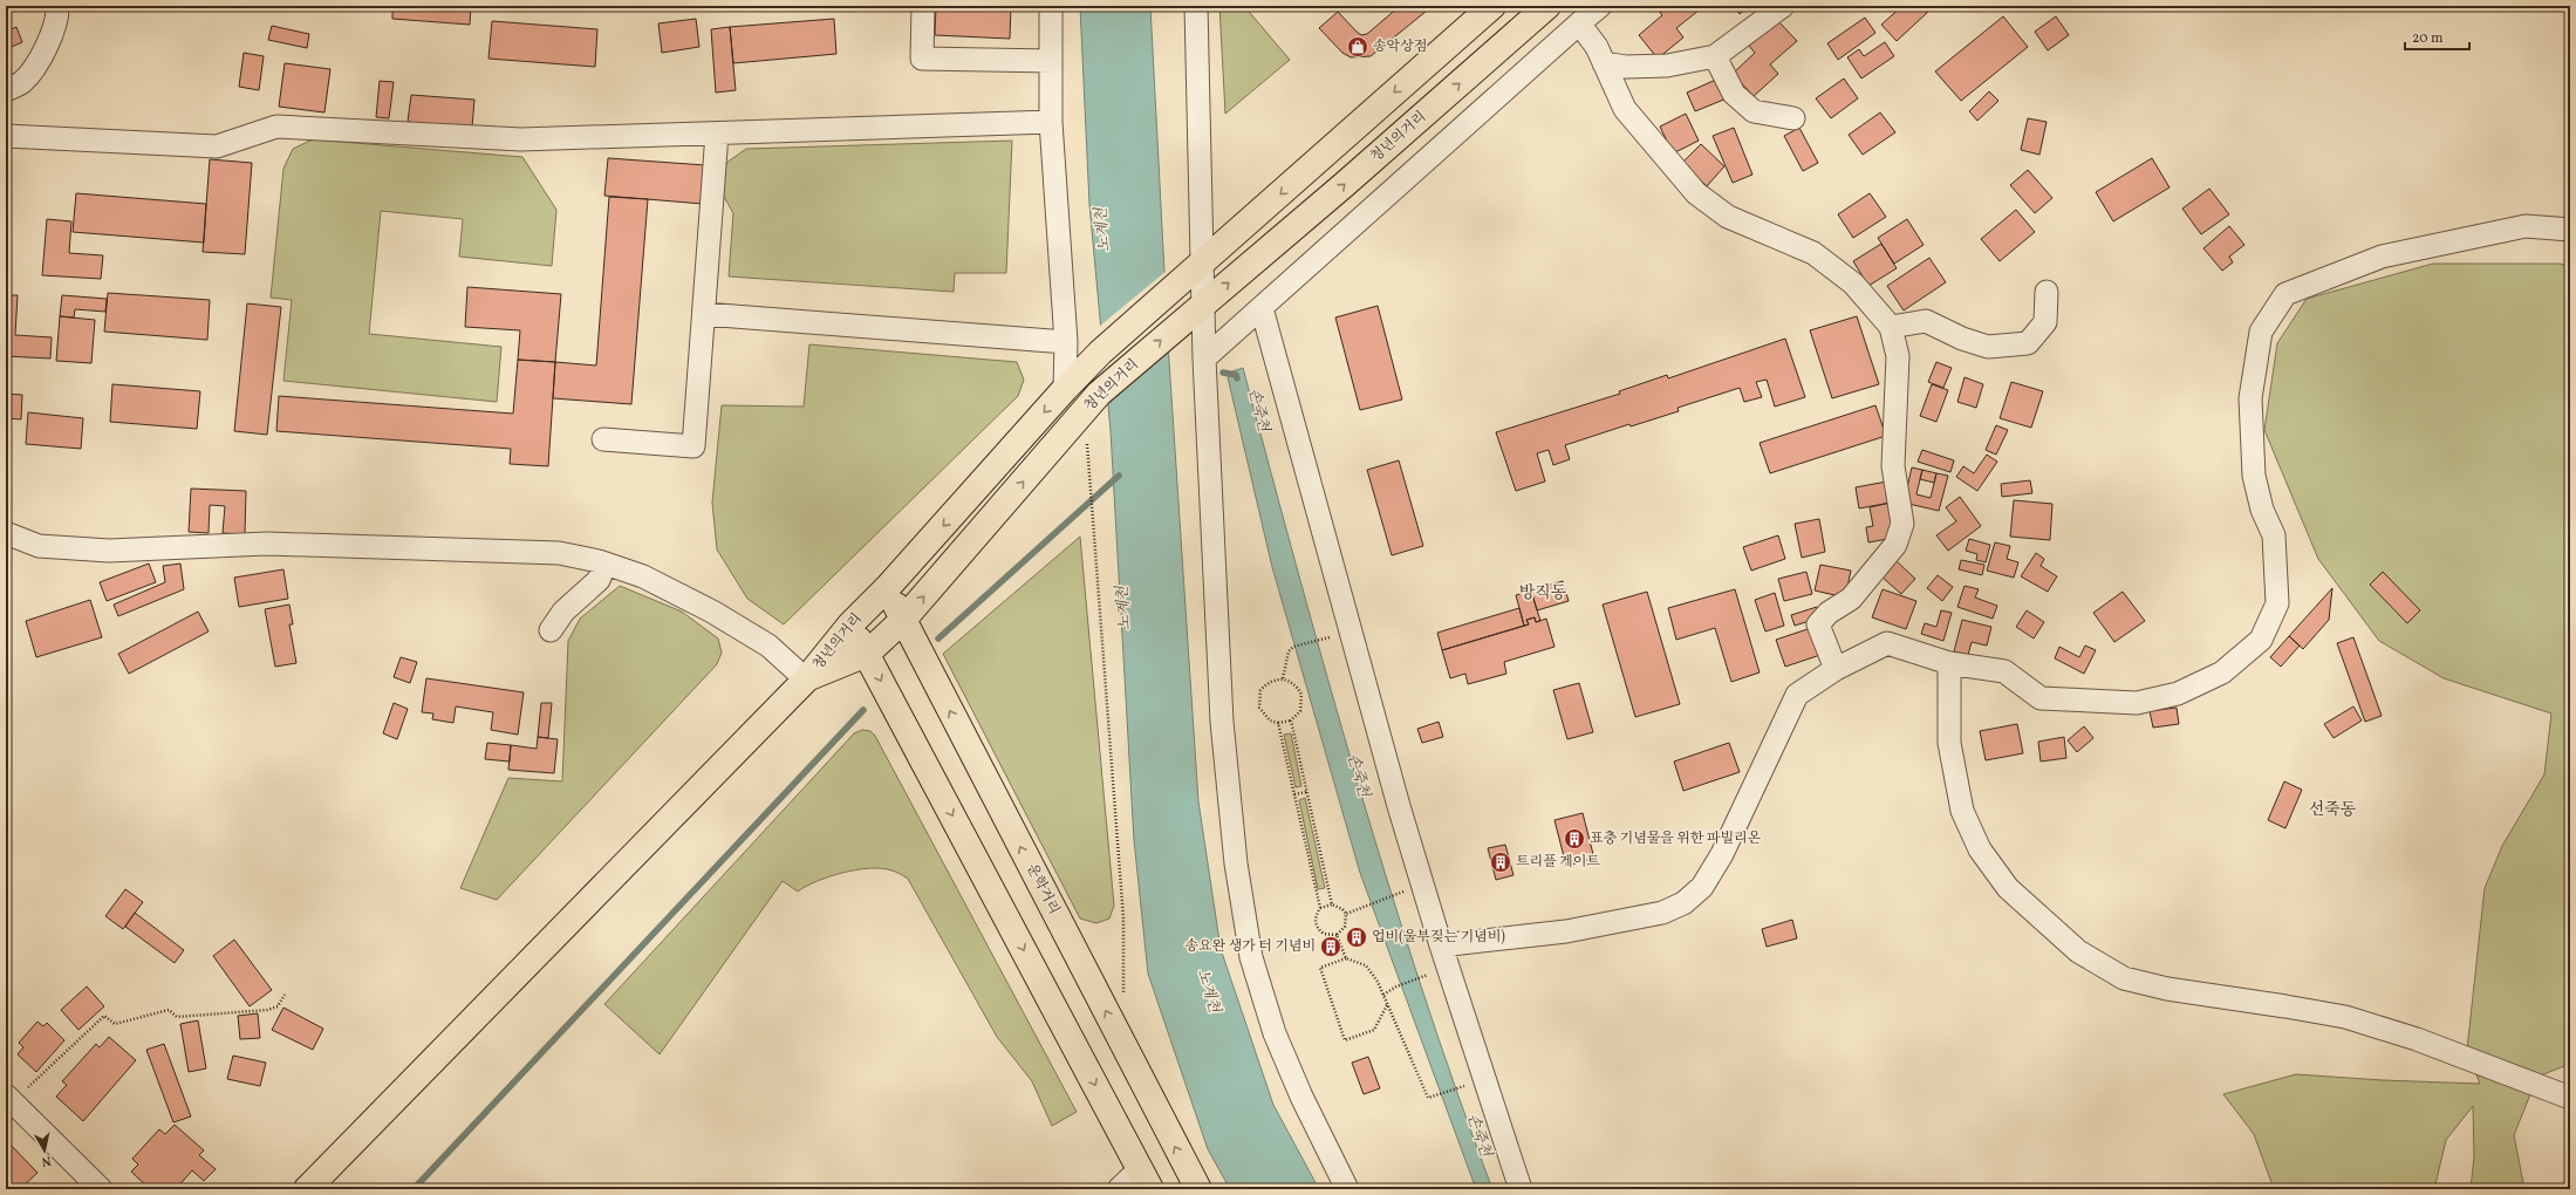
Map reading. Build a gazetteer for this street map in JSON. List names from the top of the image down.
{
  "streets": {
    "main road": ["청년의거리", "운학거리"]
  },
  "crossings": [
    ["청년의거리", "운학거리"]
  ],
  "districts": ["방직동", "선죽동"],
  "water": ["노계천", "손죽천"],
  "places": {
    "shop": ["송악상점"],
    "building": [
      "표충 기념물을 위한 파빌리온",
      "트리플 게이트",
      "업비(울부짖는 기념비)",
      "송요완 생가 터 기념비"
    ]
  },
  "scale_bar": "20 m",
  "north": "bottom"
}
